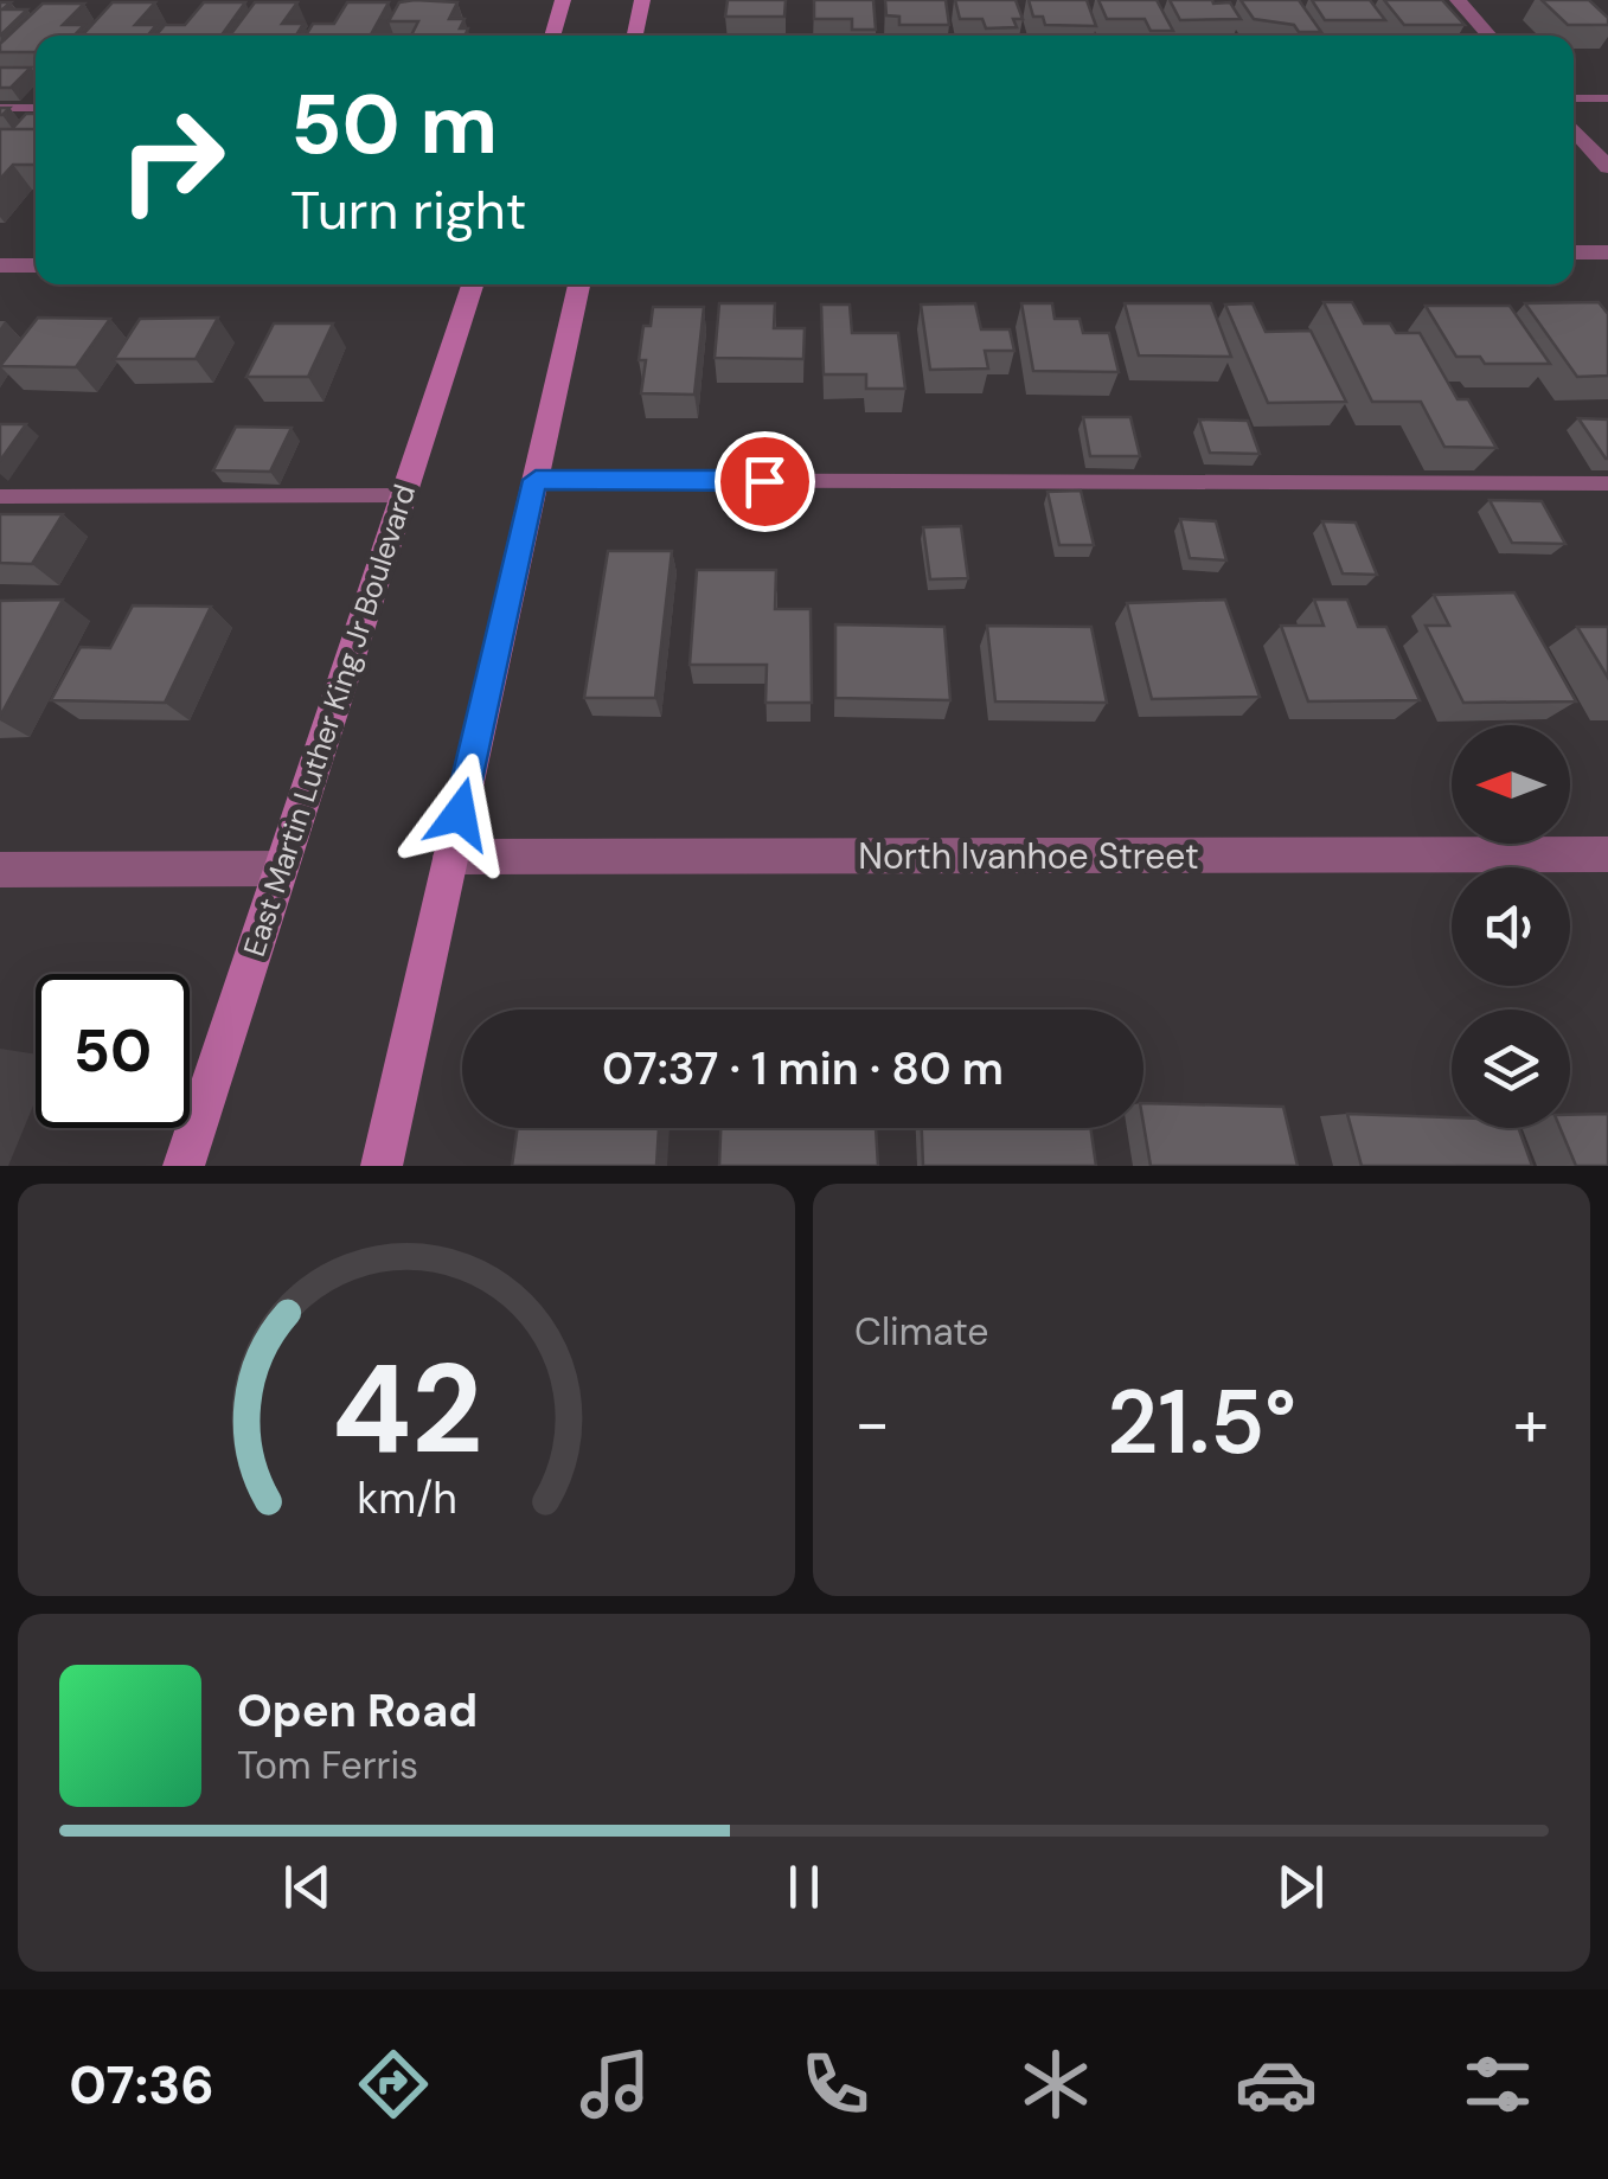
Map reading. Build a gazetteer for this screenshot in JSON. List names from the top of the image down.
{
  "streets": {
    "main road": ["East Martin Luther King Jr Boulevard"],
    "street": ["North Ivanhoe Street"]
  },
  "north": "left",
  "page": {
    "turn": ["50 m", "Turn right"],
    "limit": "50",
    "trip": "07:37 · 1 min · 80 m",
    "tile": "Climate",
    "heat": ["−", "21.5°", "+"],
    "song": ["Open Road", "Tom Ferris"],
    "tabs": "07:36",
    "gauge": ["42", "km/h"]
  }
}
